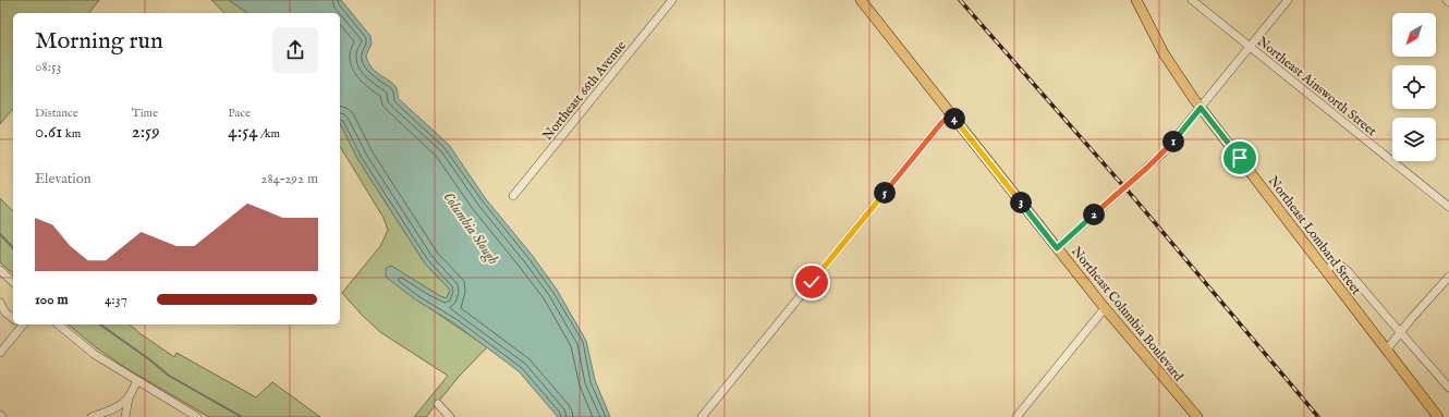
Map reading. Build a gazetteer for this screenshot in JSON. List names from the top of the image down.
{
  "streets": {
    "main road": ["Northeast Lombard Street", "Northeast Columbia Boulevard"],
    "street": ["Northeast Ainsworth Street", "Northeast 66th Avenue"]
  },
  "water": ["Columbia Slough"],
  "north": "bottom left",
  "page": {
    "heading": ["Morning run", "08:53"],
    "stats": [
      ["Distance", "0.61 km"],
      ["Time", "2:59"],
      ["Pace", "4:54 /km"]
    ],
    "pins": [
      "4",
      "1",
      "5",
      "3",
      "2"
    ],
    "chart": ["Elevation", "284–292 m"],
    "list": [
      {
        "name": "100 m",
        "note": "4:37"
      }
    ]
  }
}
